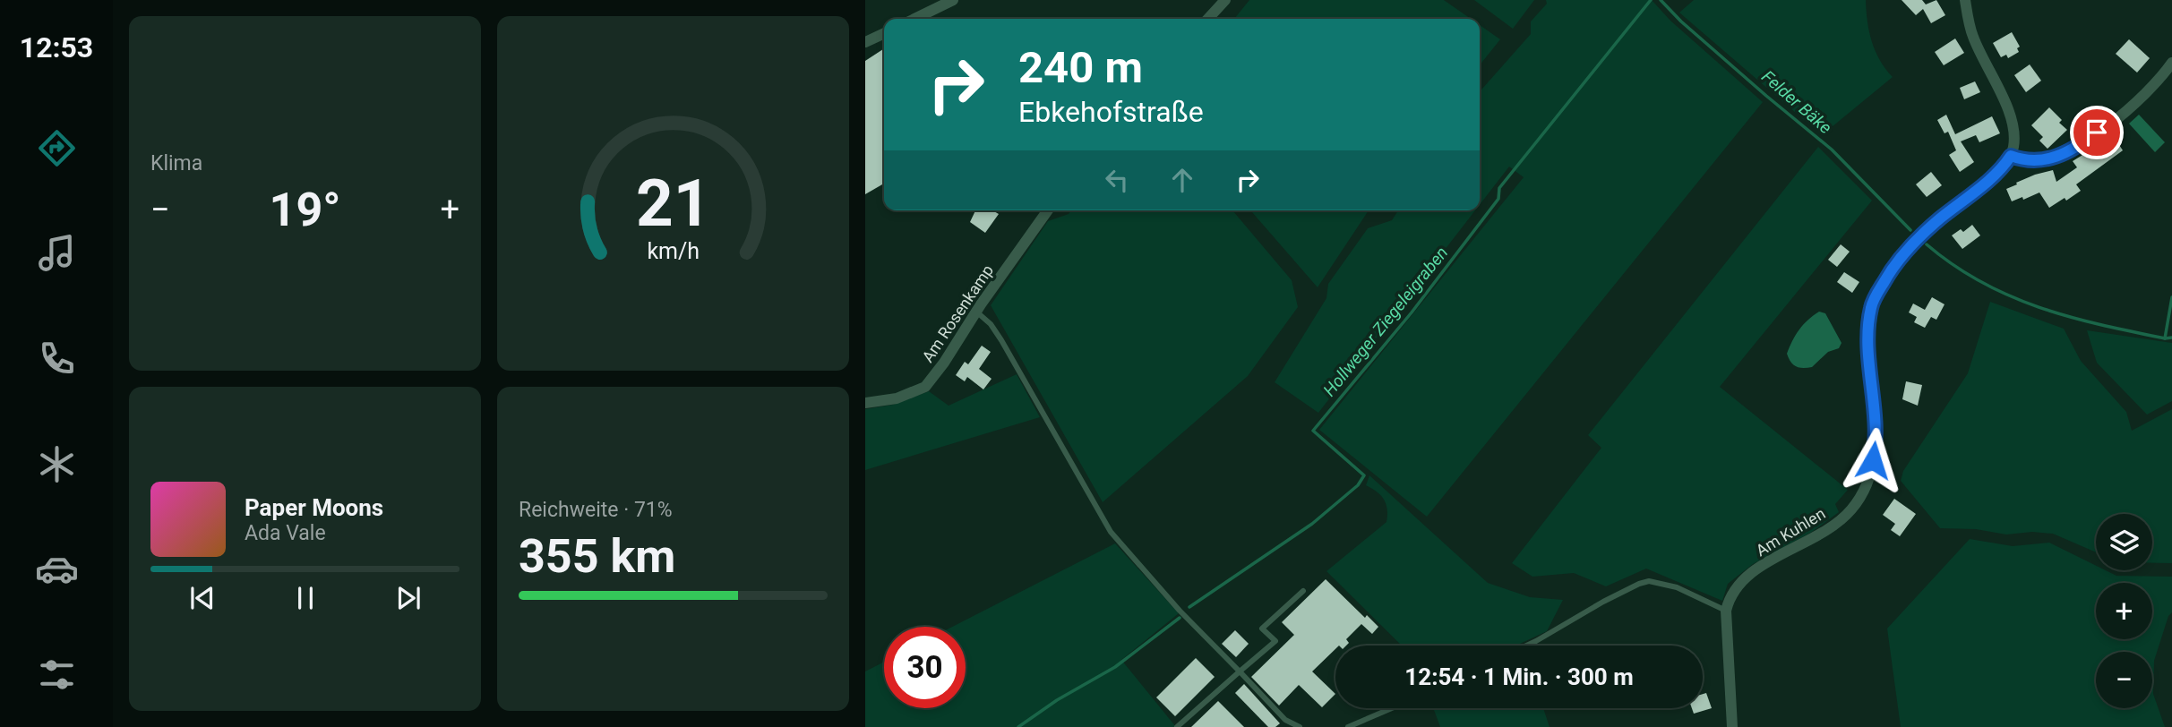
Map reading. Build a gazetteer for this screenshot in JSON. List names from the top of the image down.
{
  "streets": {
    "street": ["Am Rosenkamp", "Am Kuhlen"]
  },
  "water": ["Felder Bäke", "Hollweger Ziegeleigraben"],
  "page": {
    "tabs": "12:53",
    "tile": [
      "Klima",
      ["Reichweite · 71%", "355 km"]
    ],
    "turn": ["240 m", "Ebkehofstraße"],
    "heat": ["−", "19°", "+"],
    "song": ["Paper Moons", "Ada Vale"],
    "map_buttons": ["+", "−"],
    "limit": "30",
    "trip": "12:54 · 1 Min. · 300 m",
    "gauge": ["21", "km/h"]
  }
}
